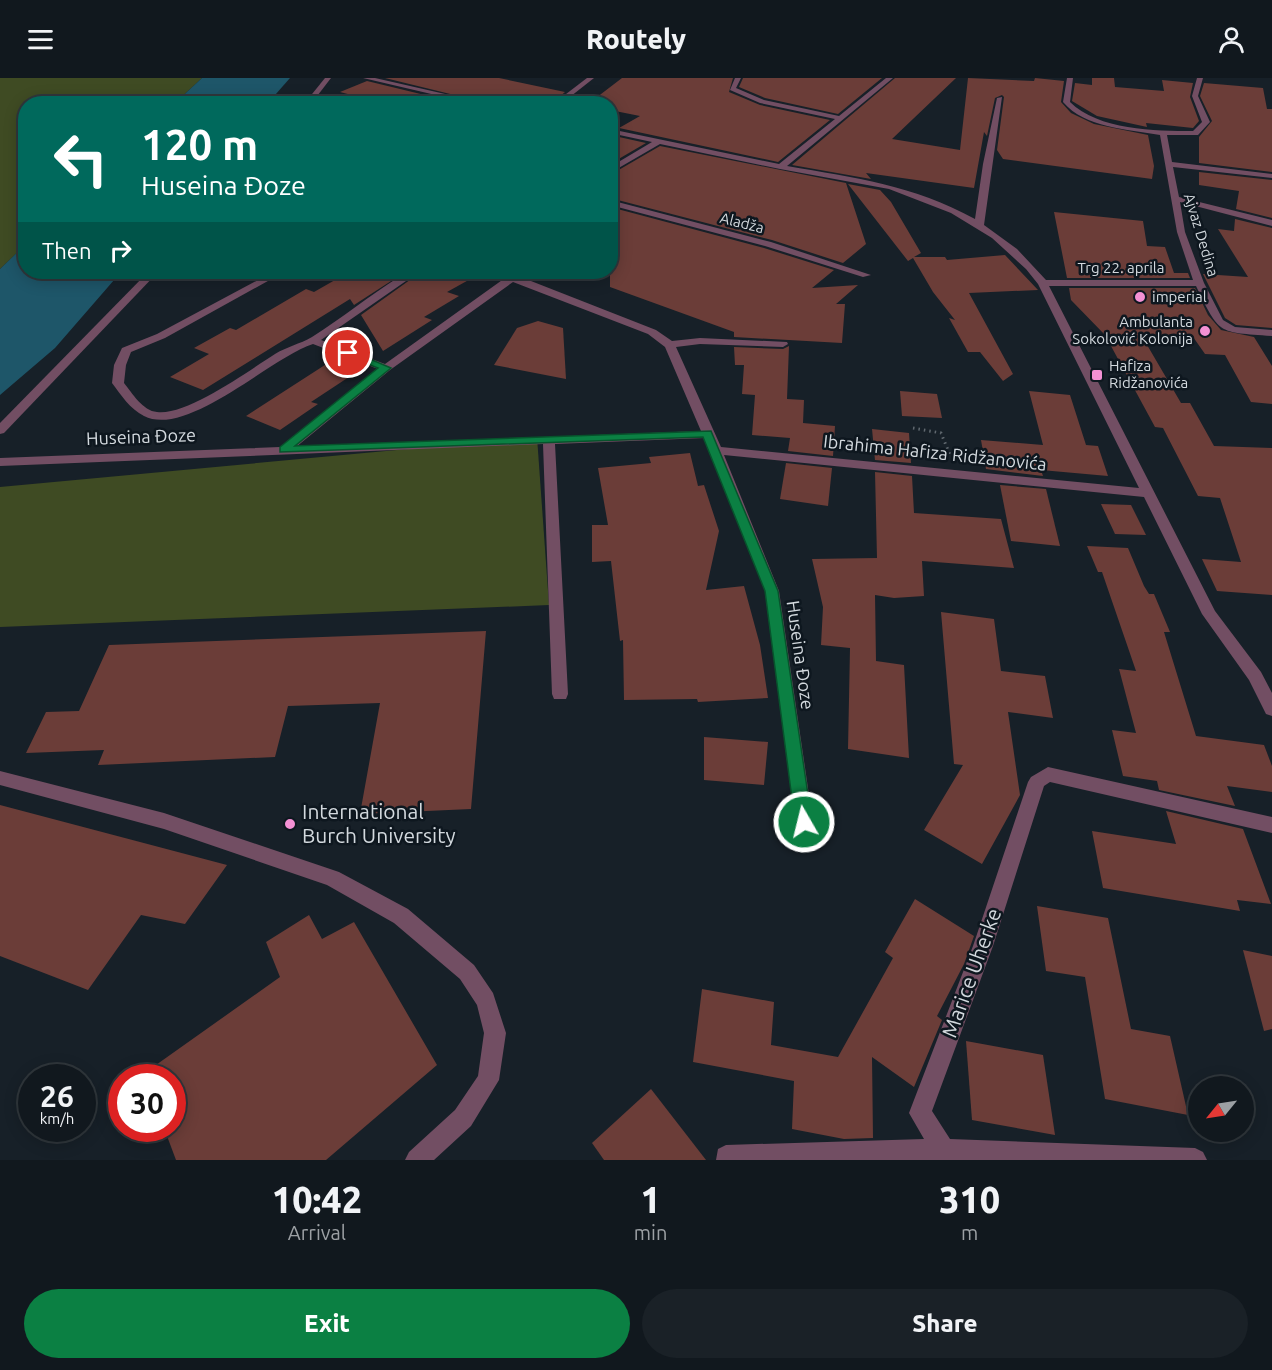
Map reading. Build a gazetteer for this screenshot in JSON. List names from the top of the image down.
{
  "streets": {
    "street": [
      "Aladža",
      "Ajvaz Dedina",
      "Trg 22. aprila",
      "Huseina Đoze",
      "Ibrahima Hafiza Ridžanovića",
      "Marice Uherke"
    ]
  },
  "crossings": [
    ["Ajvaz Dedina", "Trg 22. aprila"],
    ["Huseina Đoze", "Ibrahima Hafiza Ridžanovića"]
  ],
  "places": {
    "other": ["imperial", "Ambulanta Sokolović Kolonija", "International Burch University"],
    "transit": ["Hafiza Ridžanovića"]
  },
  "north": "bottom left",
  "page": {
    "header": "Routely",
    "turn": ["120 m", "Huseina Đoze"],
    "then": "Then",
    "speed": "26 km/h",
    "limit": "30",
    "eta": [
      "10:42",
      "Arrival",
      "1",
      "min",
      "310",
      "m"
    ],
    "buttons": ["Exit", "Share"]
  }
}
